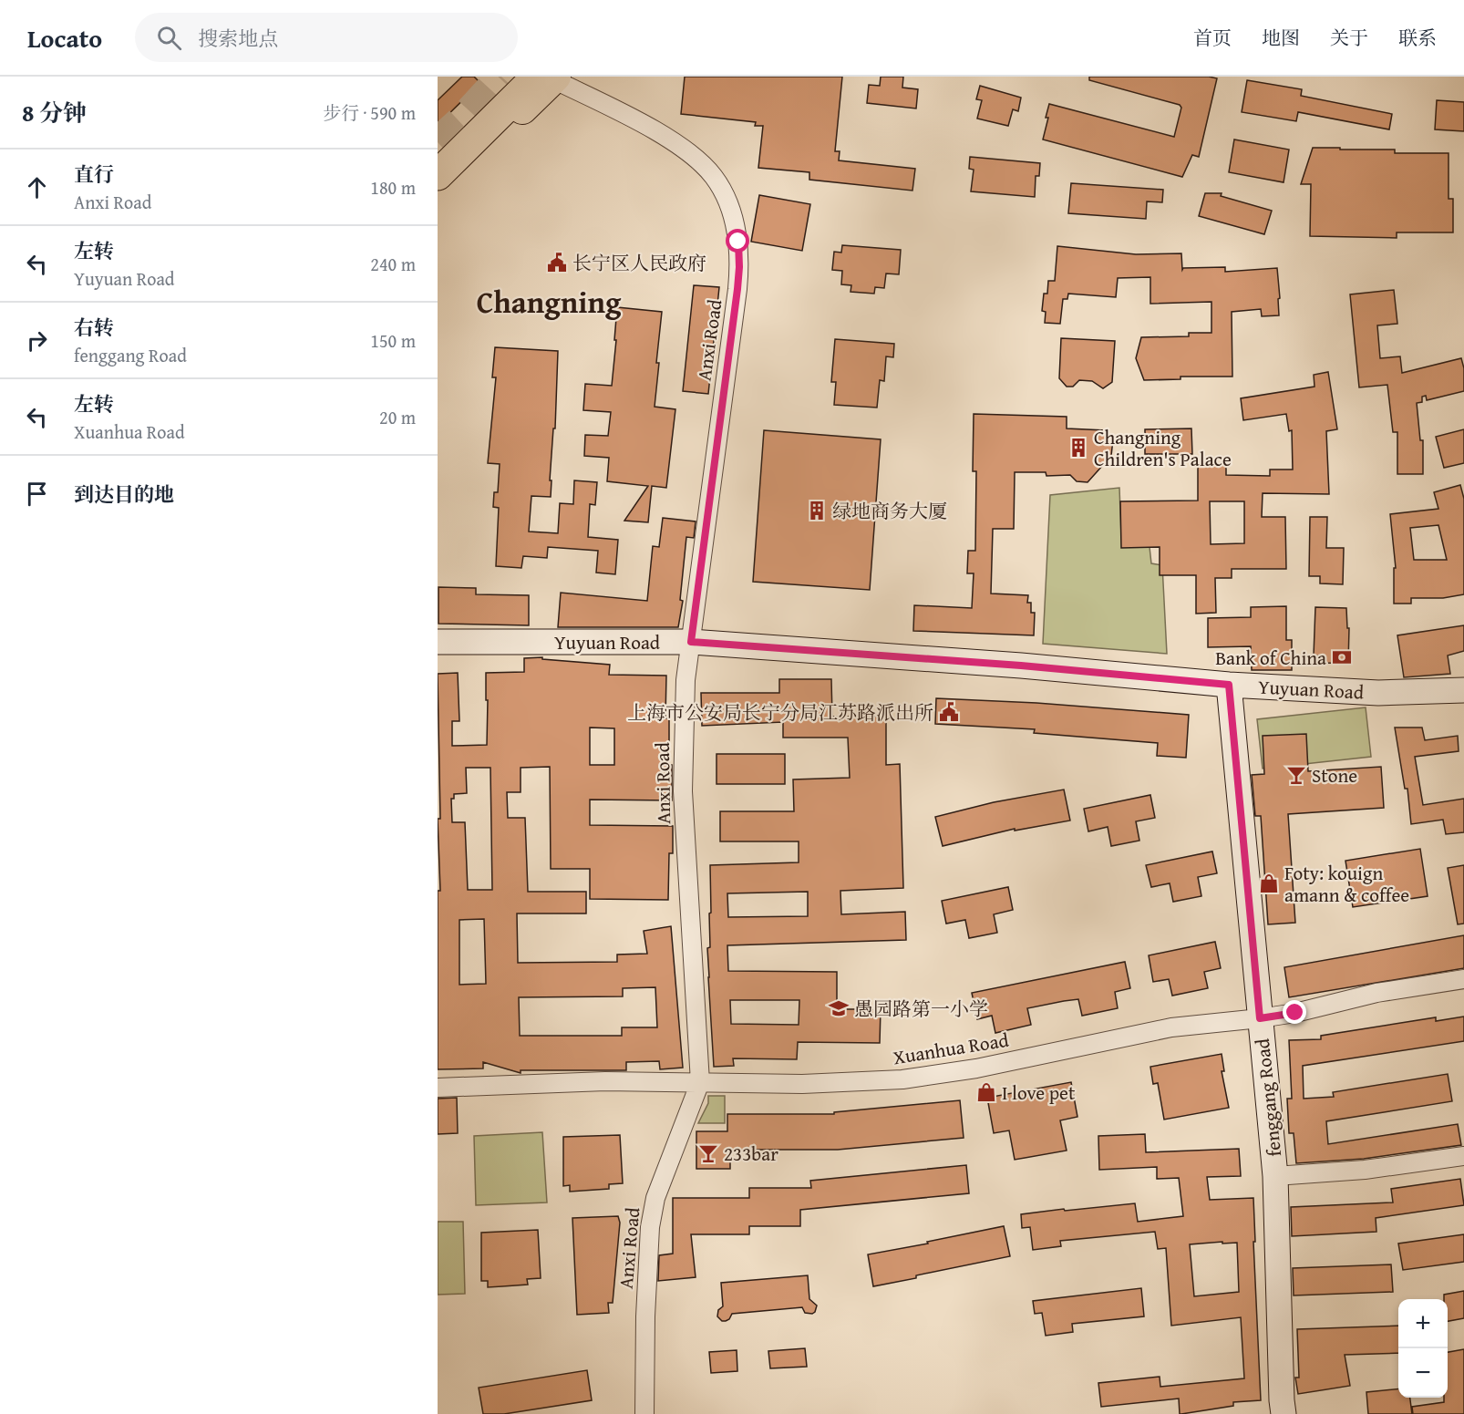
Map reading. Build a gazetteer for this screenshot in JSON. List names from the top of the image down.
{
  "streets": {
    "main road": ["Yuyuan Road", "fenggang Road"],
    "street": ["Anxi Road", "Xuanhua Road"]
  },
  "crossings": [
    ["Anxi Road", "Yuyuan Road"],
    ["Anxi Road", "Xuanhua Road"],
    ["Yuyuan Road", "fenggang Road"],
    ["Xuanhua Road", "fenggang Road"]
  ],
  "districts": ["Changning"],
  "places": {
    "public building": ["长宁区人民政府", "上海市公安局长宁分局江苏路派出所"],
    "building": ["Changning Children's Palace", "绿地商务大厦"],
    "bank": ["Bank of China"],
    "bar": ["Stone", "233bar"],
    "shop": ["Foty: kouign amann & coffee", "I love pet"],
    "school or university": ["愚园路第一小学"]
  },
  "page": {
    "header": "Locato",
    "search": "搜索地点",
    "nav": [
      "首页",
      "地图",
      "关于",
      "联系"
    ],
    "heading": ["8 分钟", "步行 · 590 m"],
    "list": [
      ["直行", "Anxi Road", "180 m"],
      ["左转", "Yuyuan Road", "240 m"],
      ["右转", "fenggang Road", "150 m"],
      ["左转", "Xuanhua Road", "20 m"],
      "到达目的地"
    ],
    "map_buttons": ["+", "−"]
  }
}
